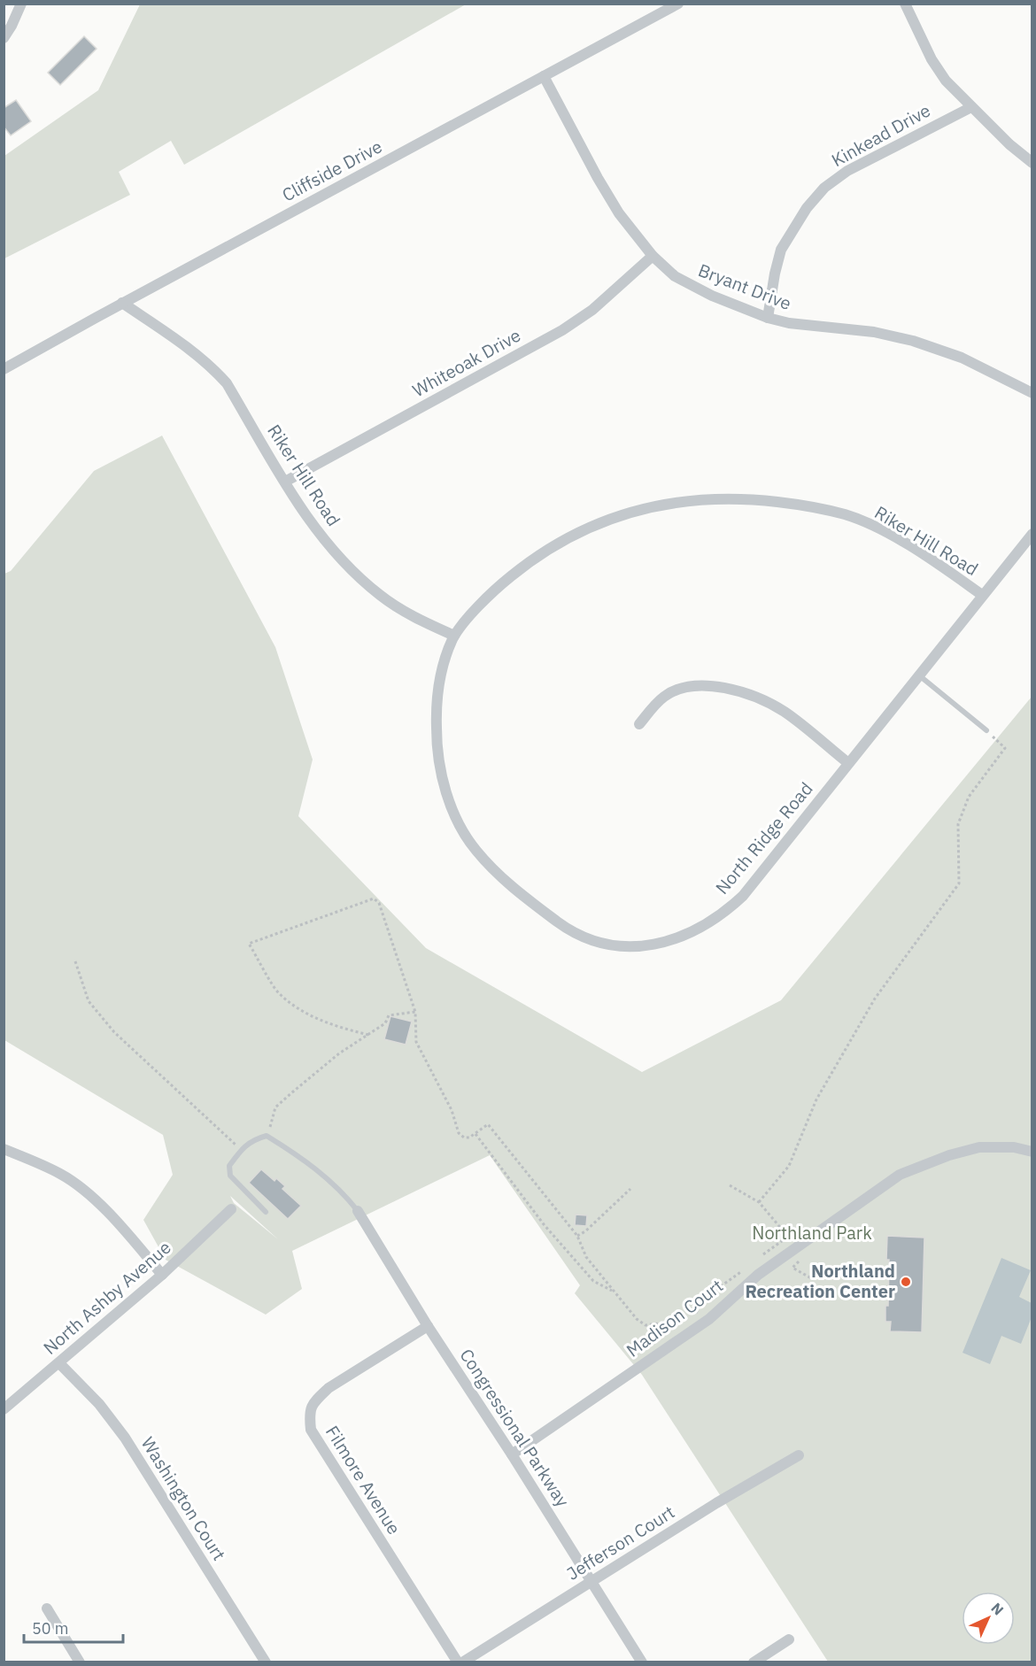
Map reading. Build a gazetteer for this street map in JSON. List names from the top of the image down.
{
  "streets": {
    "street": [
      "Kinkead Drive",
      "Cliffside Drive",
      "Bryant Drive",
      "Whiteoak Drive",
      "Riker Hill Road",
      "North Ridge Road",
      "North Ashby Avenue",
      "Madison Court",
      "Congressional Parkway",
      "Filmore Avenue",
      "Washington Court",
      "Jefferson Court"
    ]
  },
  "crossings": [
    ["Kinkead Drive", "Bryant Drive"],
    ["Cliffside Drive", "Bryant Drive"],
    ["Cliffside Drive", "Riker Hill Road"],
    ["Bryant Drive", "Whiteoak Drive"],
    ["Whiteoak Drive", "Riker Hill Road"],
    ["Riker Hill Road", "North Ridge Road"],
    ["North Ashby Avenue", "Washington Court"],
    ["Madison Court", "Congressional Parkway"],
    ["Congressional Parkway", "Filmore Avenue"],
    ["Congressional Parkway", "Jefferson Court"]
  ],
  "parks": ["Northland Park"],
  "places": ["Northland Recreation Center"],
  "scale_bar": "50 m",
  "north": "top right"
}
